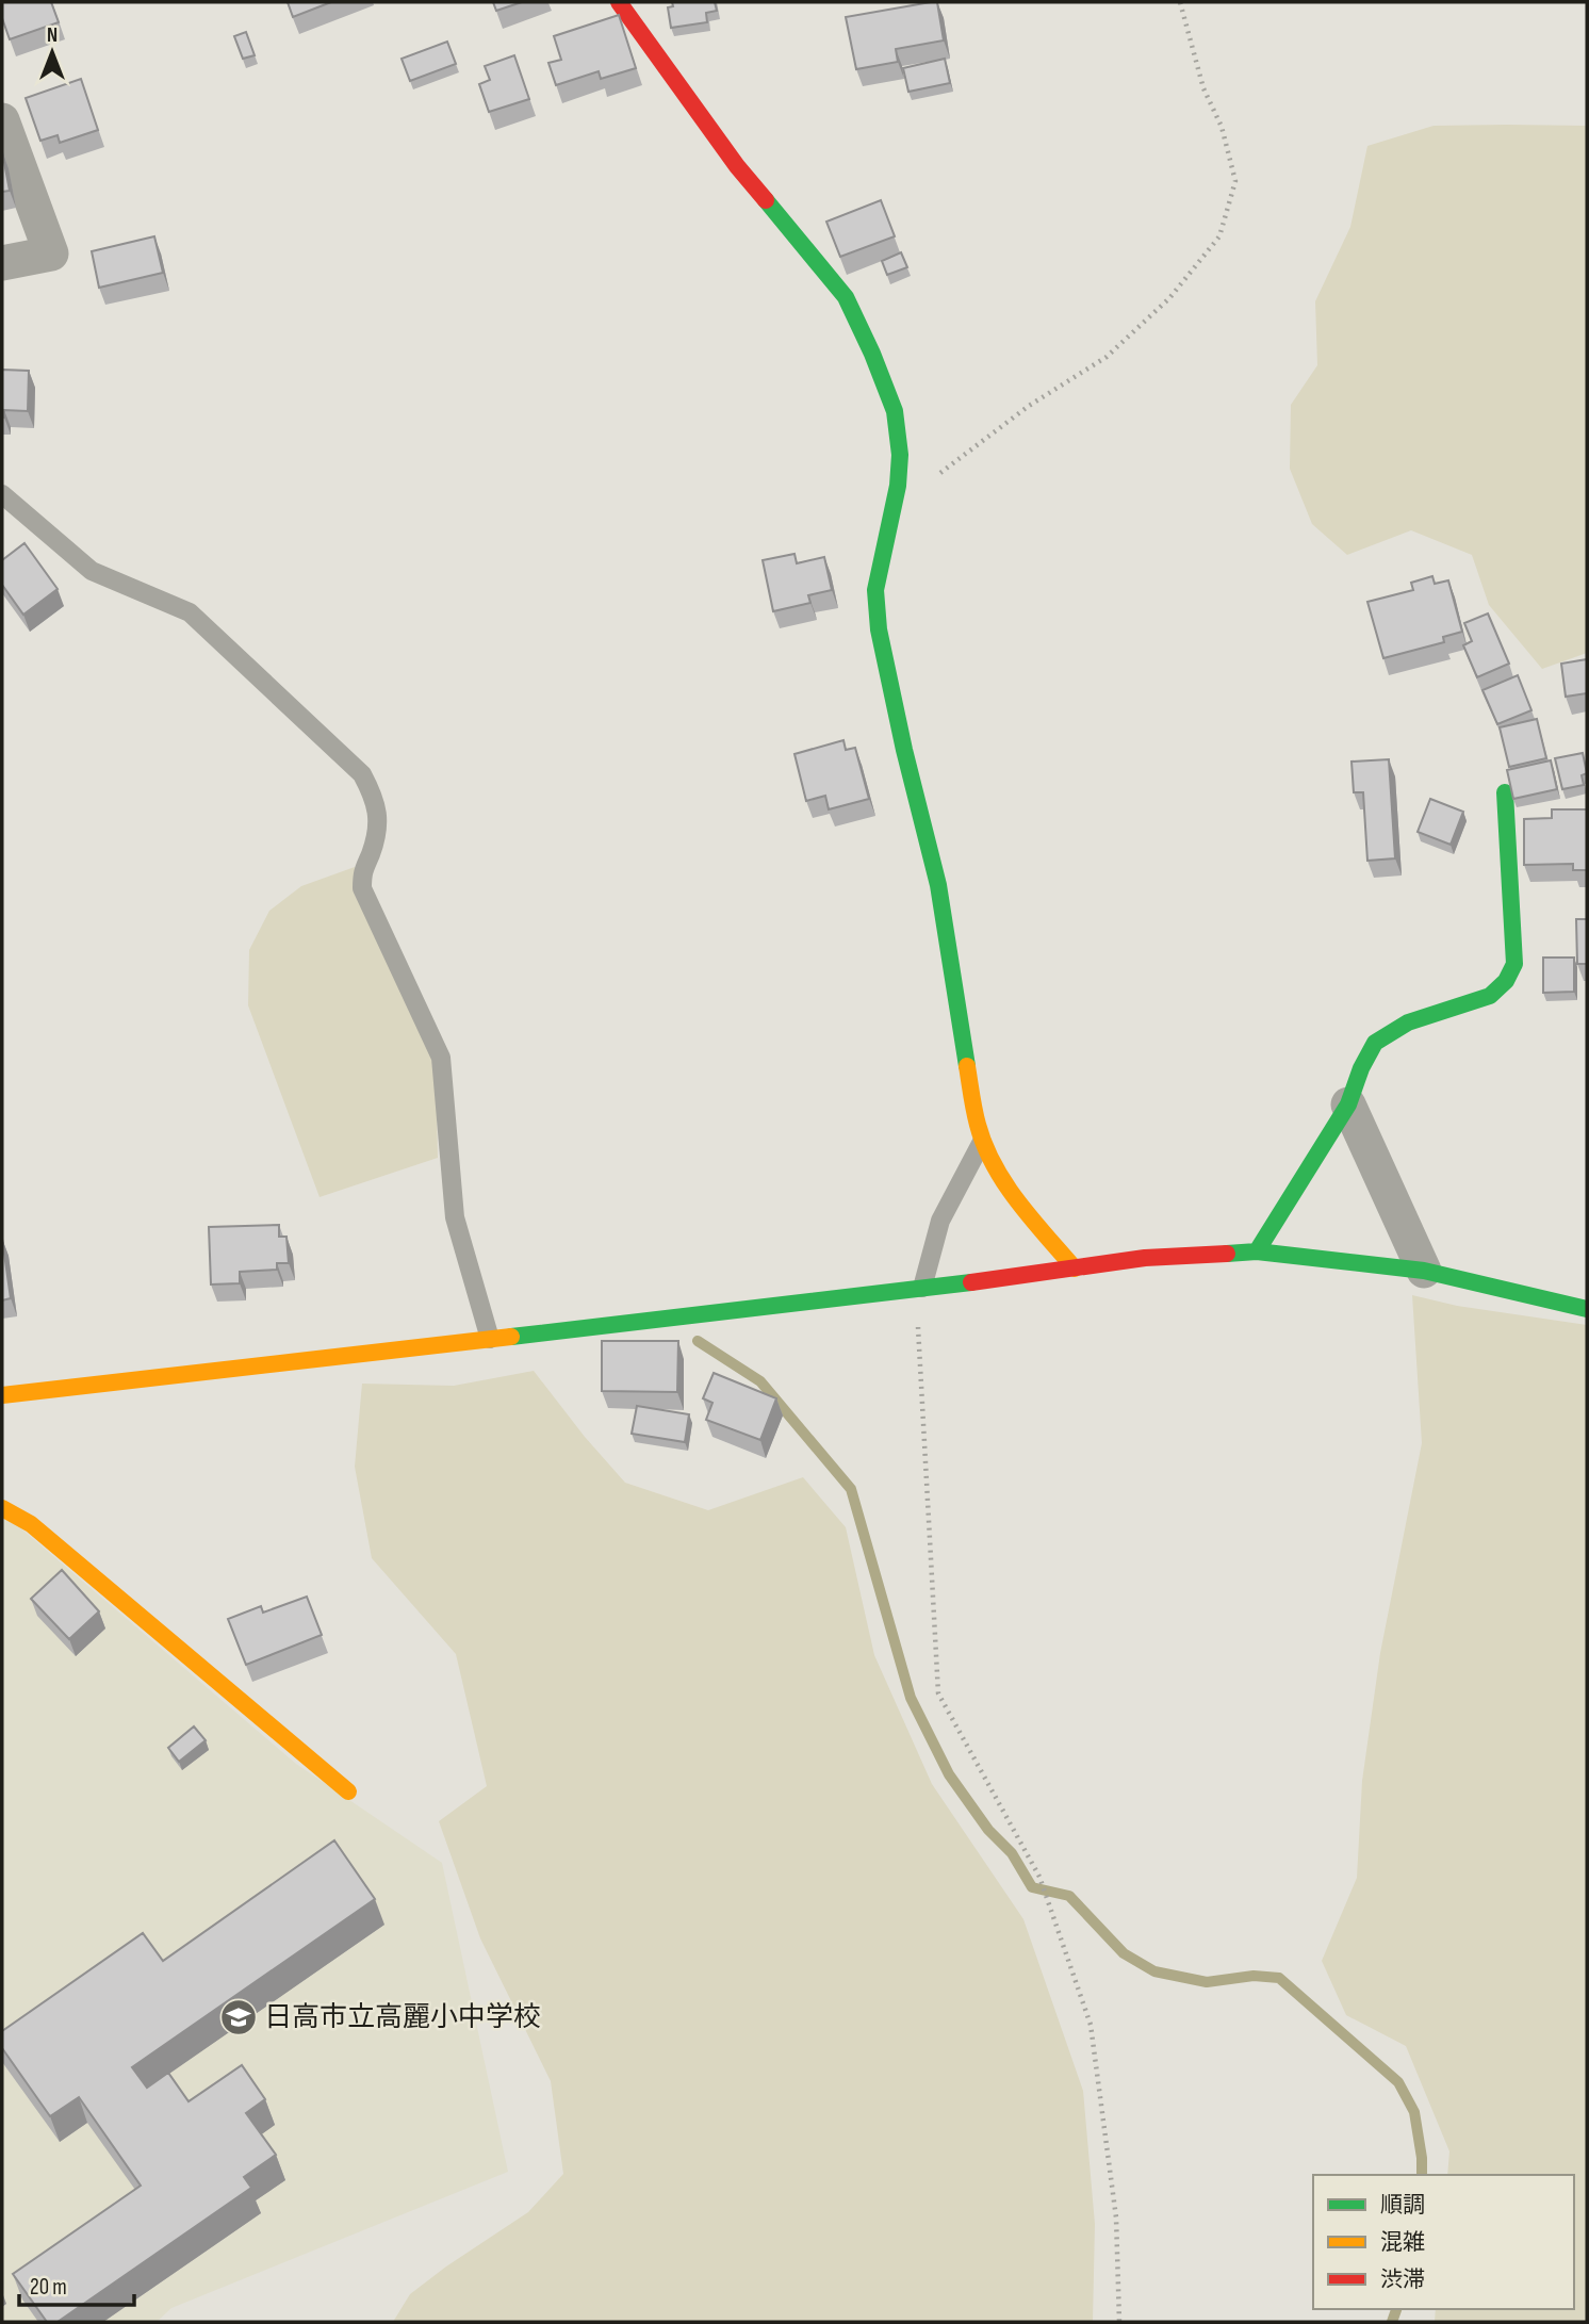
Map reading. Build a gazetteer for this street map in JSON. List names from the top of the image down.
{
  "places": {
    "school or university": ["日高市立高麗小中学校"]
  },
  "legend": ["順調", "混雑", "渋滞"],
  "scale_bar": "20 m",
  "north": "top"
}
